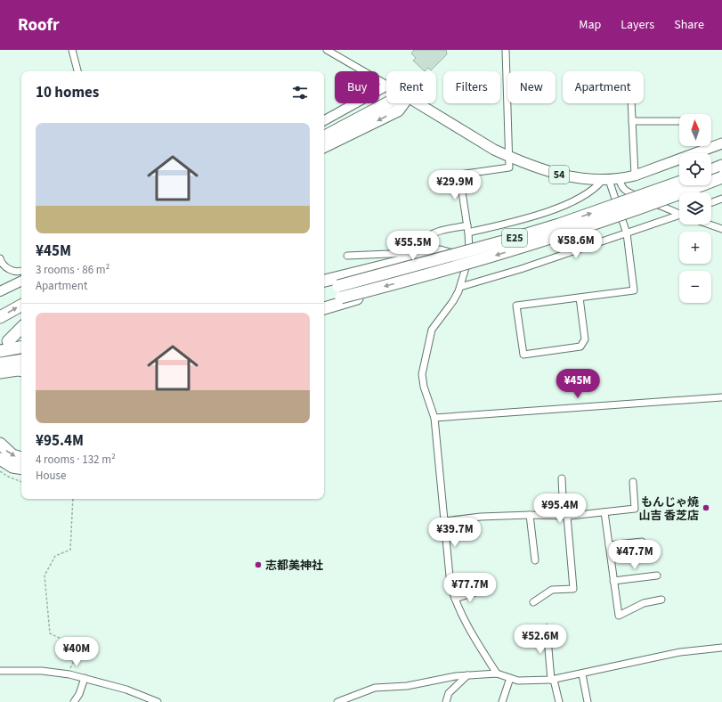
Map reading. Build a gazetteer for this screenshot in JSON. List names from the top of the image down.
{
  "streets": {
    "highway": ["E25"],
    "main road": ["54"]
  },
  "places": ["もんじゃ焼 山吉 香芝店", "志都美神社"],
  "north": "top",
  "page": {
    "header": "Roofr",
    "nav": ["Map", "Layers", "Share"],
    "chip": [
      "Buy",
      "Rent",
      "Filters",
      "New",
      "Apartment"
    ],
    "heading": "10 homes",
    "map_buttons": ["+", "−"],
    "list": [
      {
        "name": "¥45M",
        "note": "3 rooms · 86 m² · Apartment"
      },
      {
        "name": "¥95.4M",
        "note": "4 rooms · 132 m² · House"
      }
    ],
    "price": [
      "¥29.9M",
      "¥58.6M",
      "¥55.5M",
      "¥45M",
      "¥95.4M",
      "¥39.7M",
      "¥47.7M",
      "¥77.7M",
      "¥52.6M",
      "¥40M"
    ]
  }
}
